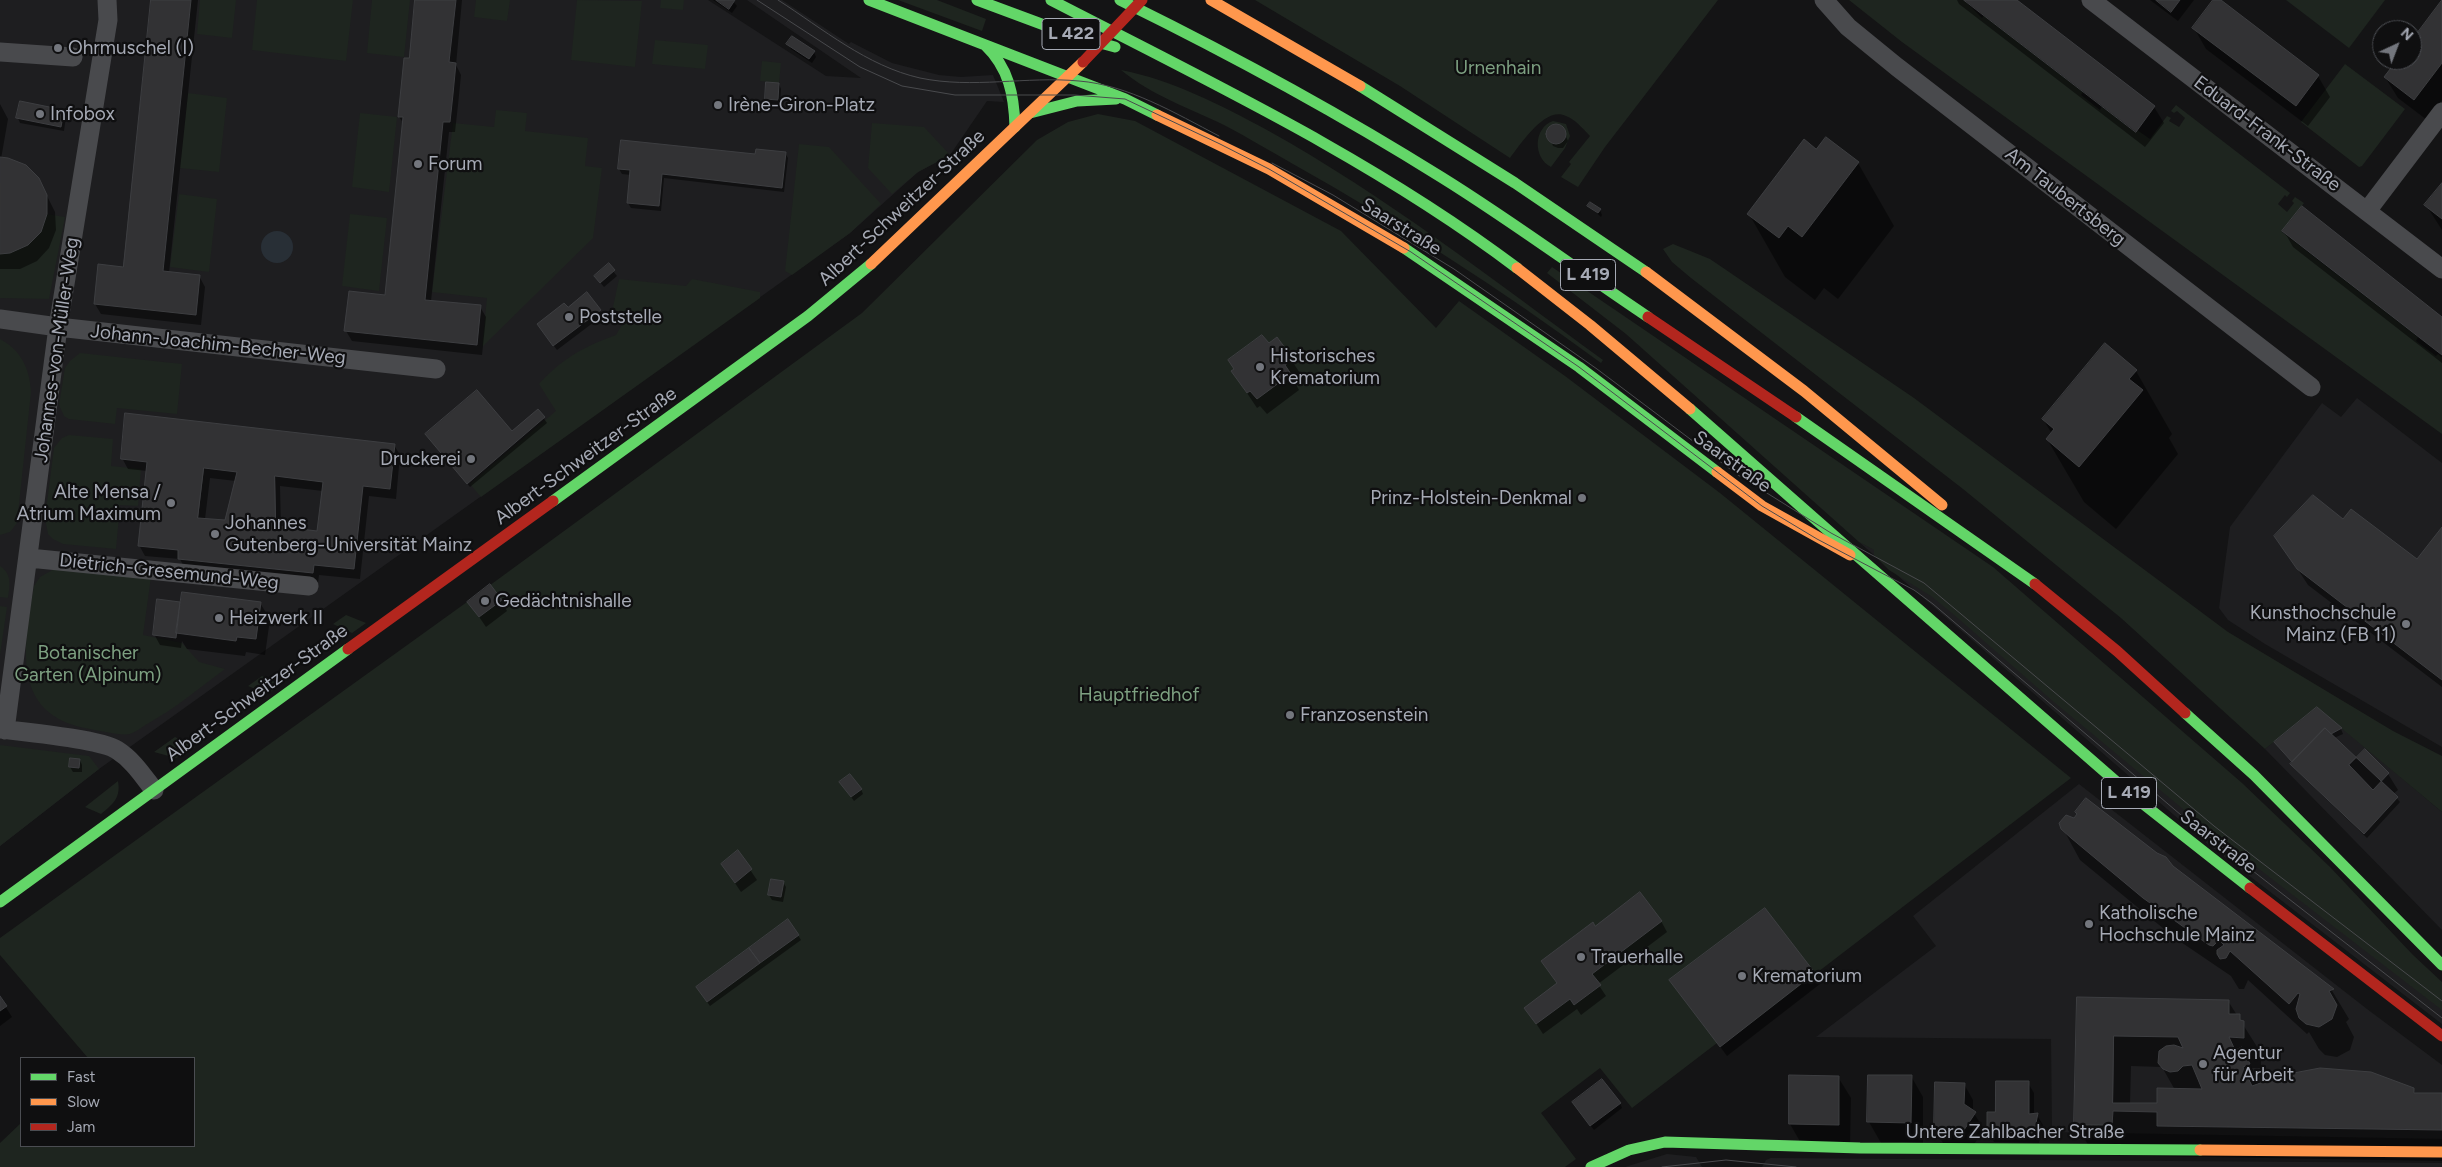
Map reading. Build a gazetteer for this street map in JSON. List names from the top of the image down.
{
  "streets": {
    "main road": [
      "L 422",
      "Albert-Schweitzer-Straße",
      "Saarstraße",
      "L 419",
      "Untere Zahlbacher Straße"
    ],
    "street": [
      "Eduard-Frank-Straße",
      "Am Taubertsberg",
      "Johann-Joachim-Becher-Weg",
      "Johannes-von-Müller-Weg",
      "Dietrich-Gresemund-Weg"
    ]
  },
  "crossings": [
    ["L 422", "Saarstraße"],
    ["Albert-Schweitzer-Straße", "Saarstraße"],
    ["Johann-Joachim-Becher-Weg", "Johannes-von-Müller-Weg"],
    ["Johannes-von-Müller-Weg", "Dietrich-Gresemund-Weg"]
  ],
  "parks": ["Urnenhain", "Botanischer Garten (Alpinum)", "Hauptfriedhof"],
  "places": [
    "Ohrmuschel (I)",
    "Irène-Giron-Platz",
    "Infobox",
    "Forum",
    "Poststelle",
    "Historisches Krematorium",
    "Druckerei",
    "Prinz-Holstein-Denkmal",
    "Alte Mensa / Atrium Maximum",
    "Johannes Gutenberg-Universität Mainz",
    "Gedächtnishalle",
    "Heizwerk II",
    "Kunsthochschule Mainz (FB 11)",
    "Franzosenstein",
    "Katholische Hochschule Mainz",
    "Trauerhalle",
    "Krematorium",
    "Agentur für Arbeit"
  ],
  "legend": ["Fast", "Slow", "Jam"],
  "north": "top right"
}
